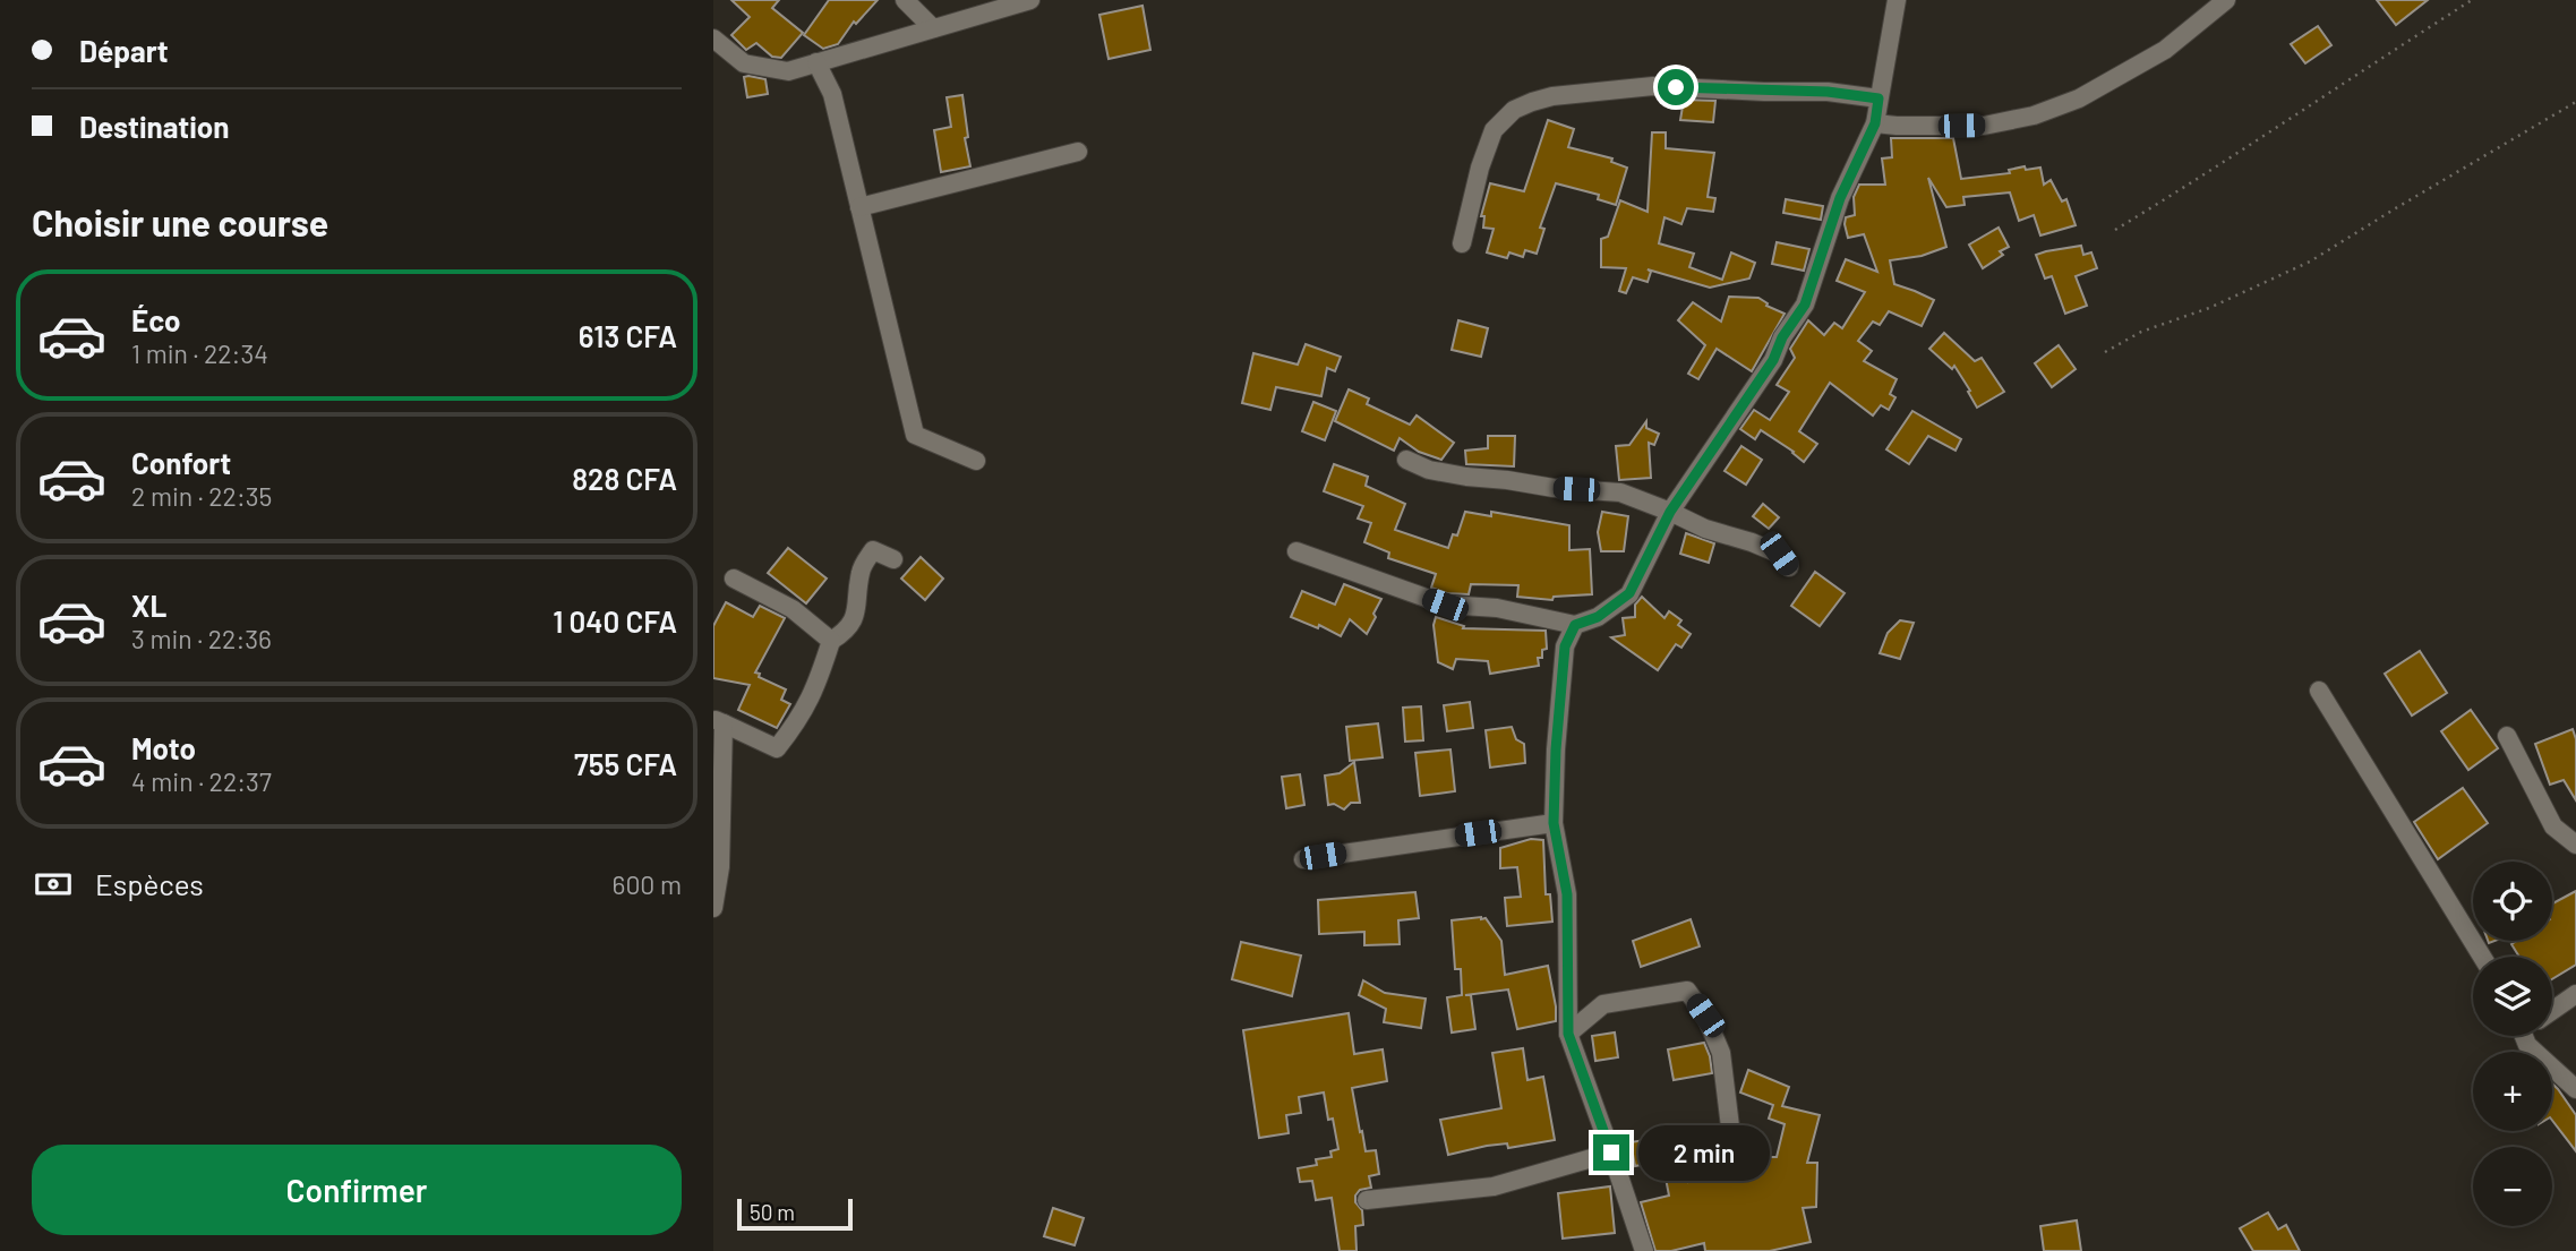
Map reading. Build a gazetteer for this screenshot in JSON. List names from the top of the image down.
{
  "scale_bar": "50 m",
  "page": {
    "banner": ["Départ", "Destination"],
    "heading": "Choisir une course",
    "list": [
      {
        "name": "Éco",
        "note": "1 min · 22:34",
        "value": "613 CFA"
      },
      {
        "name": "Confort",
        "note": "2 min · 22:35",
        "value": "828 CFA"
      },
      {
        "name": "XL",
        "note": "3 min · 22:36",
        "value": "1 040 CFA"
      },
      {
        "name": "Moto",
        "note": "4 min · 22:37",
        "value": "755 CFA"
      }
    ],
    "pay": ["Espèces", "600 m"],
    "map_buttons": ["+", "−"],
    "bubble": "2 min",
    "buttons": "Confirmer",
    "scale": "50 m"
  }
}
